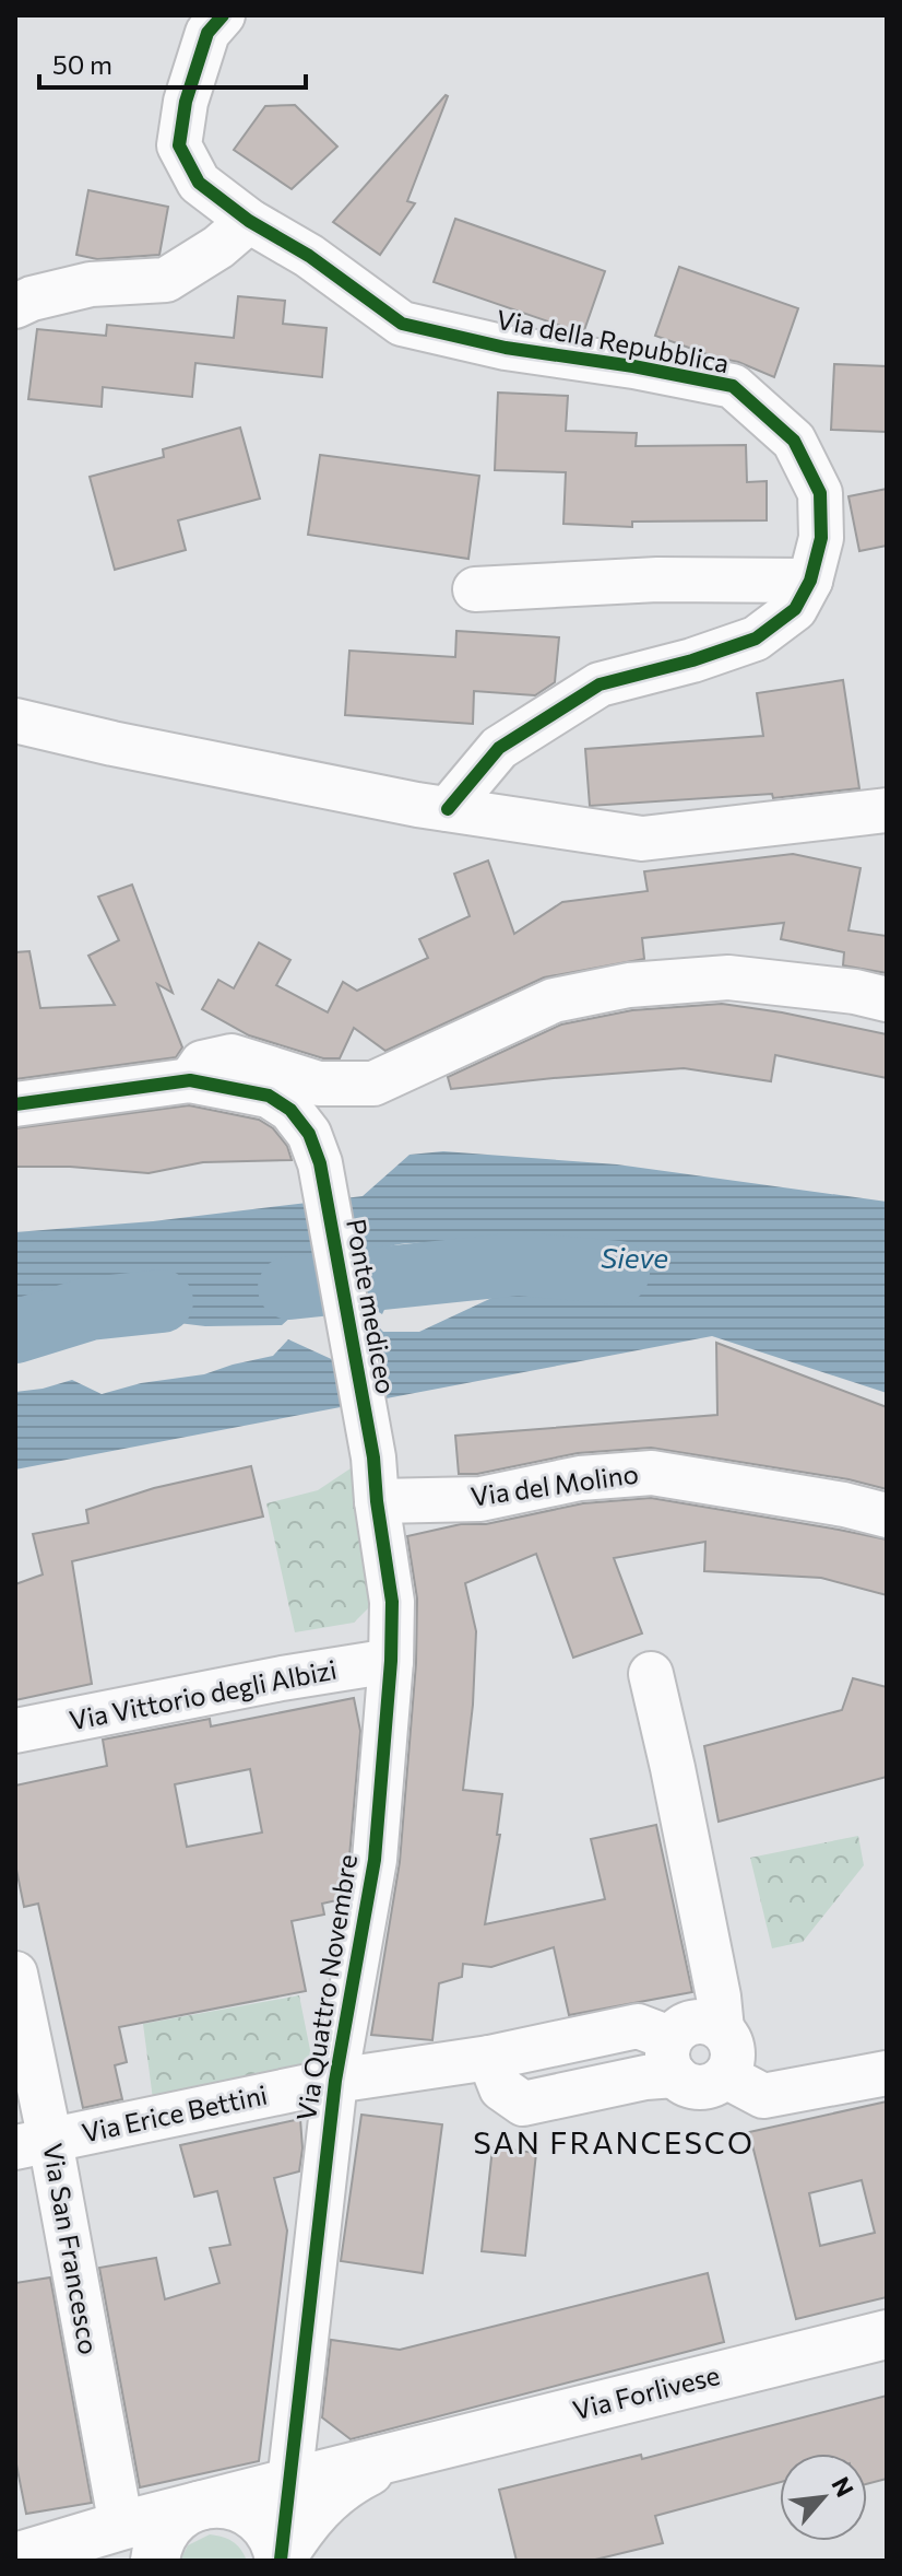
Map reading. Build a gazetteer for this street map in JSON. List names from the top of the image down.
{
  "streets": {
    "street": [
      "Via della Repubblica",
      "Ponte mediceo",
      "Via del Molino",
      "Via Vittorio degli Albizi",
      "Via Quattro Novembre",
      "Via Erice Bettini",
      "Via San Francesco",
      "Via Forlivese"
    ]
  },
  "crossings": [
    ["Ponte mediceo", "Via del Molino"],
    ["Ponte mediceo", "Via Quattro Novembre"],
    ["Via del Molino", "Via Quattro Novembre"],
    ["Via Vittorio degli Albizi", "Via Quattro Novembre"],
    ["Via Quattro Novembre", "Via Erice Bettini"],
    ["Via Quattro Novembre", "Via Forlivese"],
    ["Via Erice Bettini", "Via San Francesco"],
    ["Via San Francesco", "Via Forlivese"]
  ],
  "districts": ["SAN FRANCESCO"],
  "water": ["Sieve"],
  "scale_bar": "50 m",
  "north": "top right"
}
